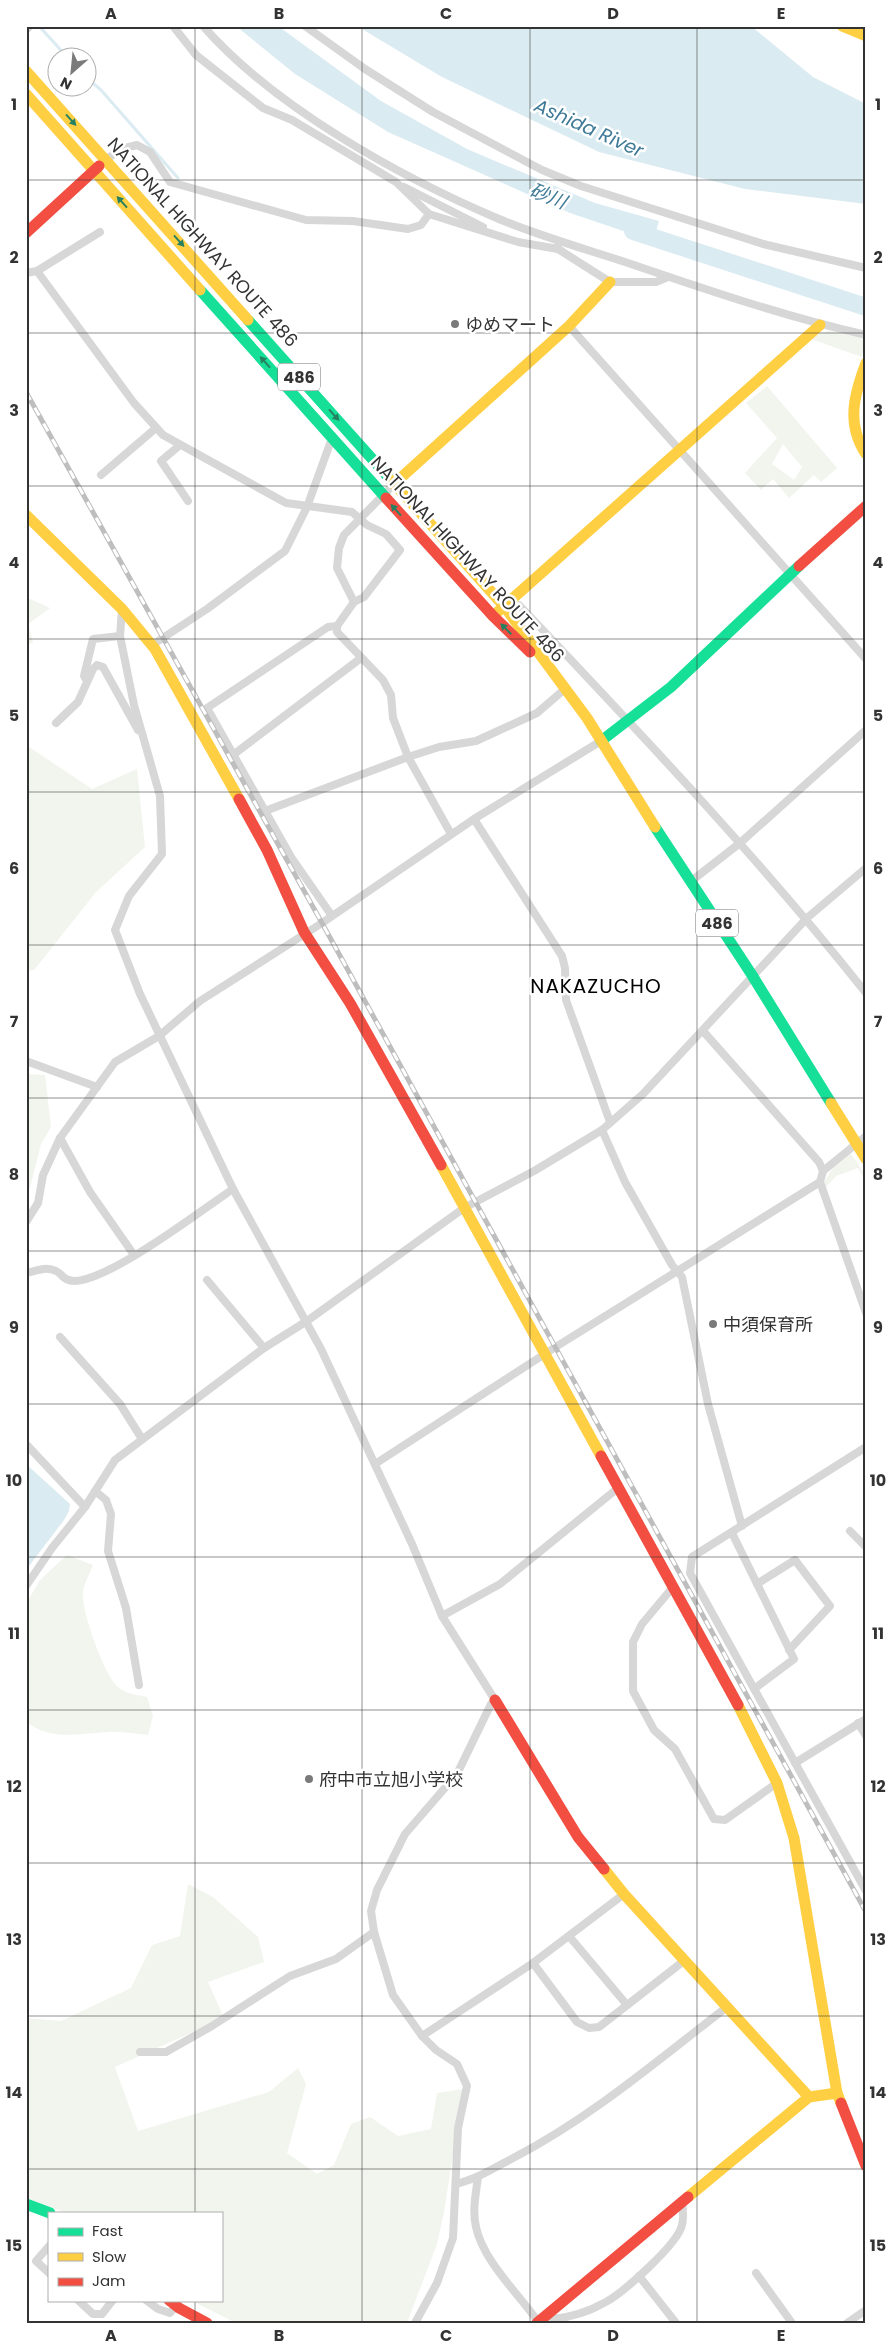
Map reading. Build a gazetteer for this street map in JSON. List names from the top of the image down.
{
  "streets": {
    "main road": ["NATIONAL HIGHWAY ROUTE 486", "486"]
  },
  "districts": ["NAKAZUCHO"],
  "water": ["Ashida River", "砂川"],
  "places": ["ゆめマート", "中須保育所", "府中市立旭小学校"],
  "legend": ["Fast", "Slow", "Jam"],
  "north": "bottom left",
  "grid": {
    "columns": [
      "A",
      "B",
      "C",
      "D",
      "E"
    ],
    "rows": [
      "1",
      "2",
      "3",
      "4",
      "5",
      "6",
      "7",
      "8",
      "9",
      "10",
      "11",
      "12",
      "13",
      "14",
      "15"
    ]
  }
}
